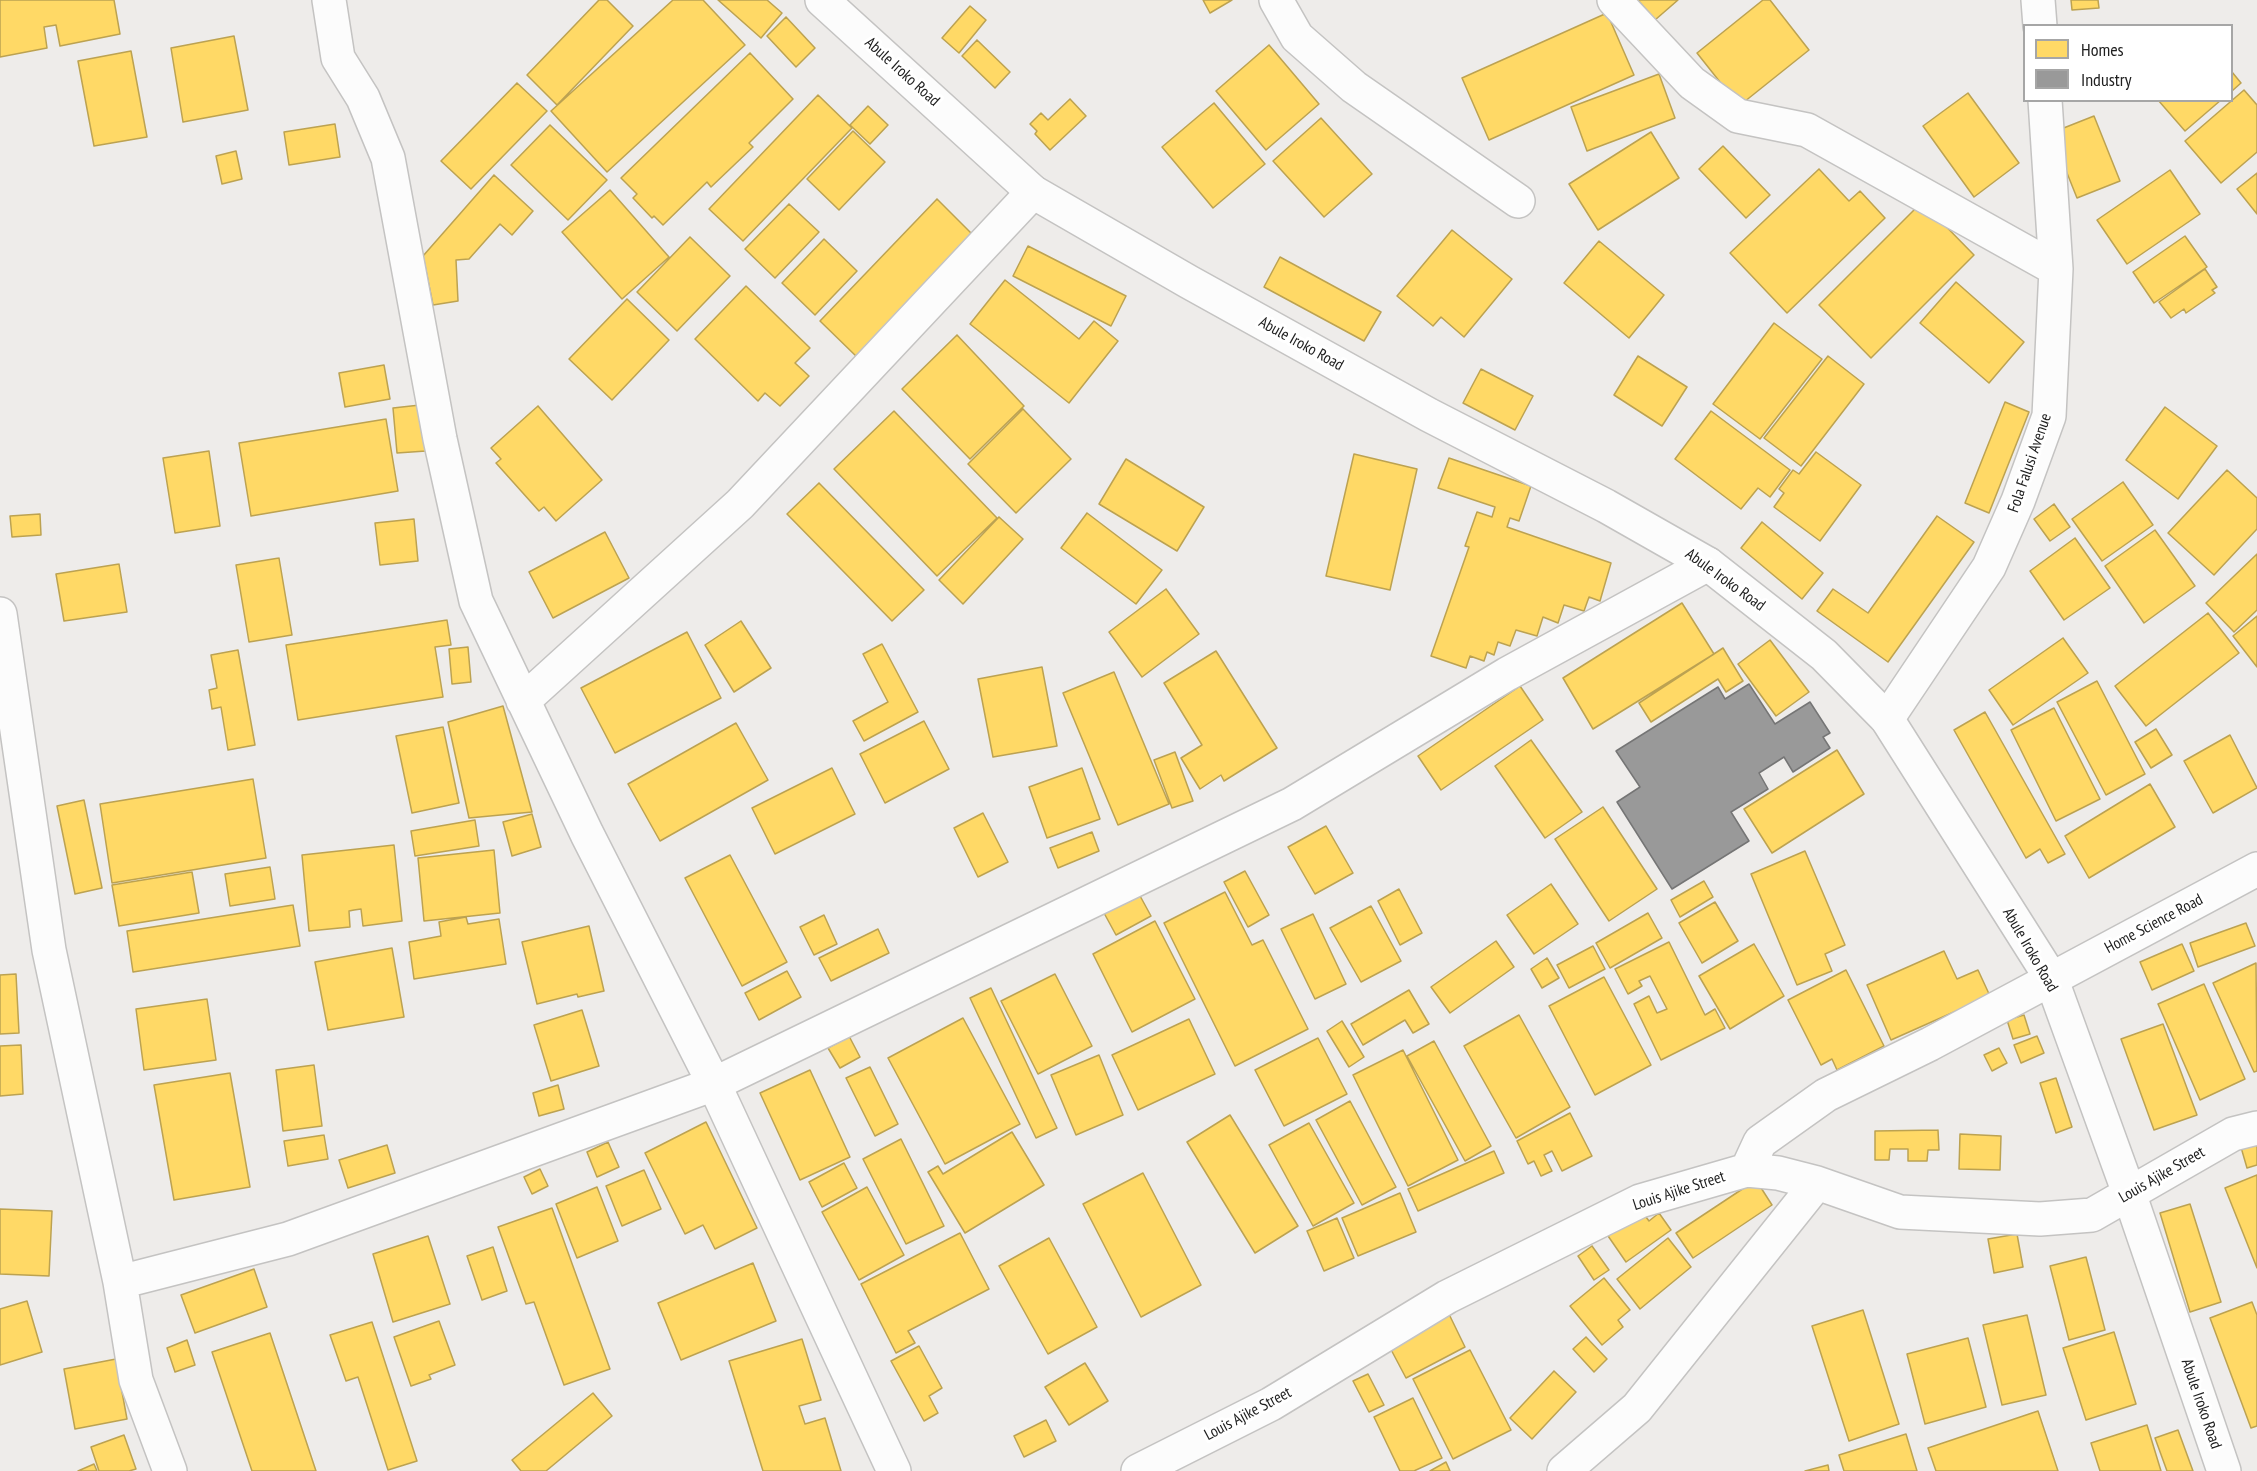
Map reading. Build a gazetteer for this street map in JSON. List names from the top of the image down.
{
  "streets": {
    "street": [
      "Abule Iroko Road",
      "Fola Falusi Avenue",
      "Home Science Road",
      "Louis Ajike Street"
    ]
  },
  "crossings": [
    ["Abule Iroko Road", "Fola Falusi Avenue"],
    ["Abule Iroko Road", "Home Science Road"],
    ["Abule Iroko Road", "Louis Ajike Street"],
    ["Home Science Road", "Louis Ajike Street"]
  ],
  "legend": ["Homes", "Industry"]
}
